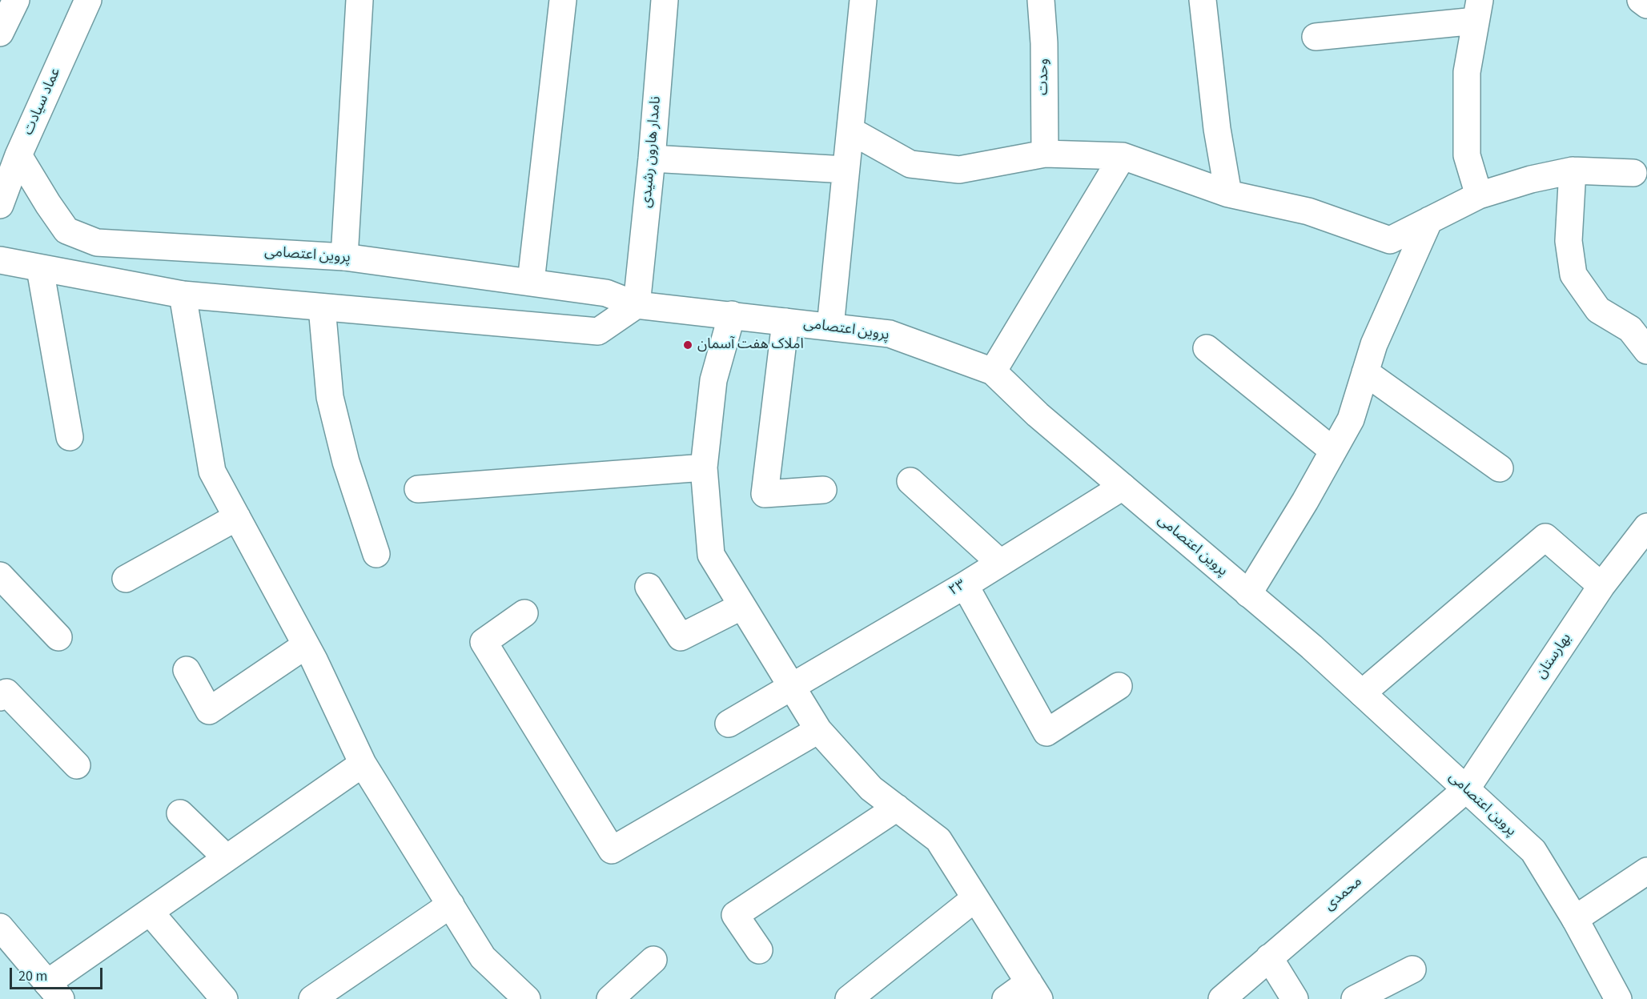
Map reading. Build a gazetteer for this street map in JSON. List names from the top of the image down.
{
  "streets": {
    "street": [
      "وحدت",
      "عماد سیادت",
      "نامدار هارون رشیدی",
      "پروین اعتصامی",
      "۲۳",
      "بهارستان",
      "محمدی"
    ]
  },
  "crossings": [
    ["عماد سیادت", "پروین اعتصامی"],
    ["نامدار هارون رشیدی", "پروین اعتصامی"],
    ["پروین اعتصامی", "۲۳"],
    ["پروین اعتصامی", "بهارستان"],
    ["پروین اعتصامی", "محمدی"],
    ["بهارستان", "محمدی"]
  ],
  "places": ["املاک هفت آسمان"],
  "scale_bar": "20 m"
}
